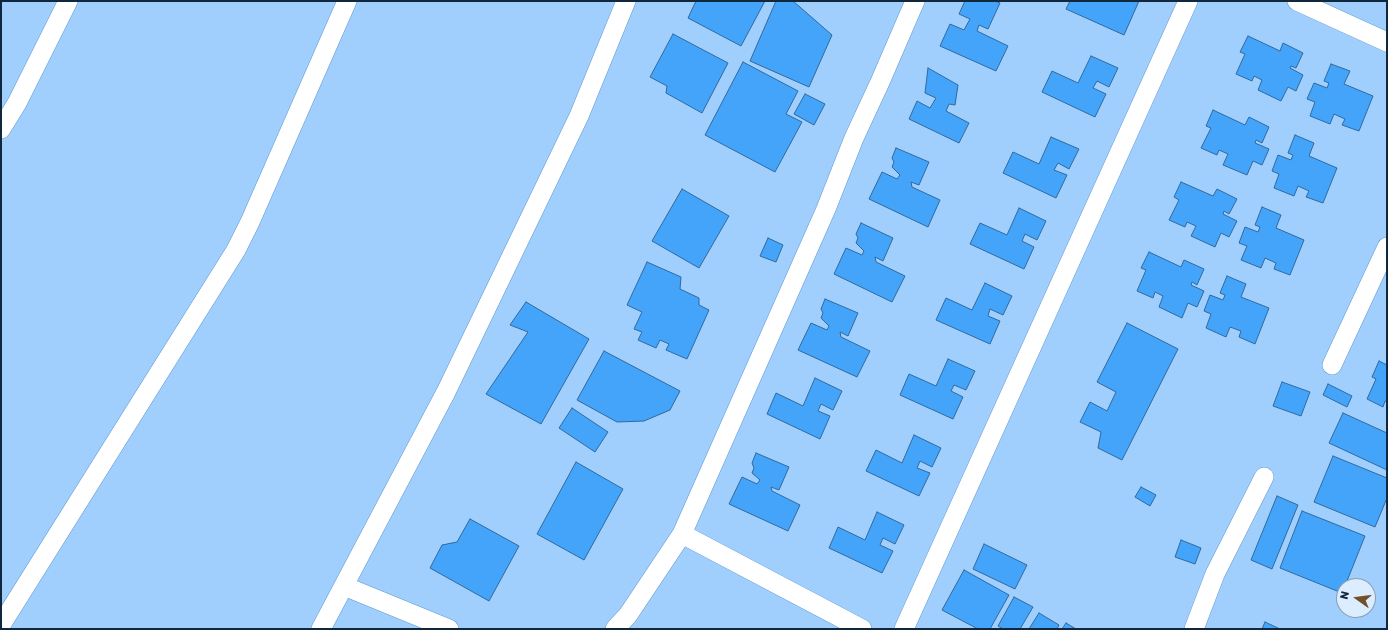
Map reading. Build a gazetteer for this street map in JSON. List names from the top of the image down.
{
  "north": "left"
}
